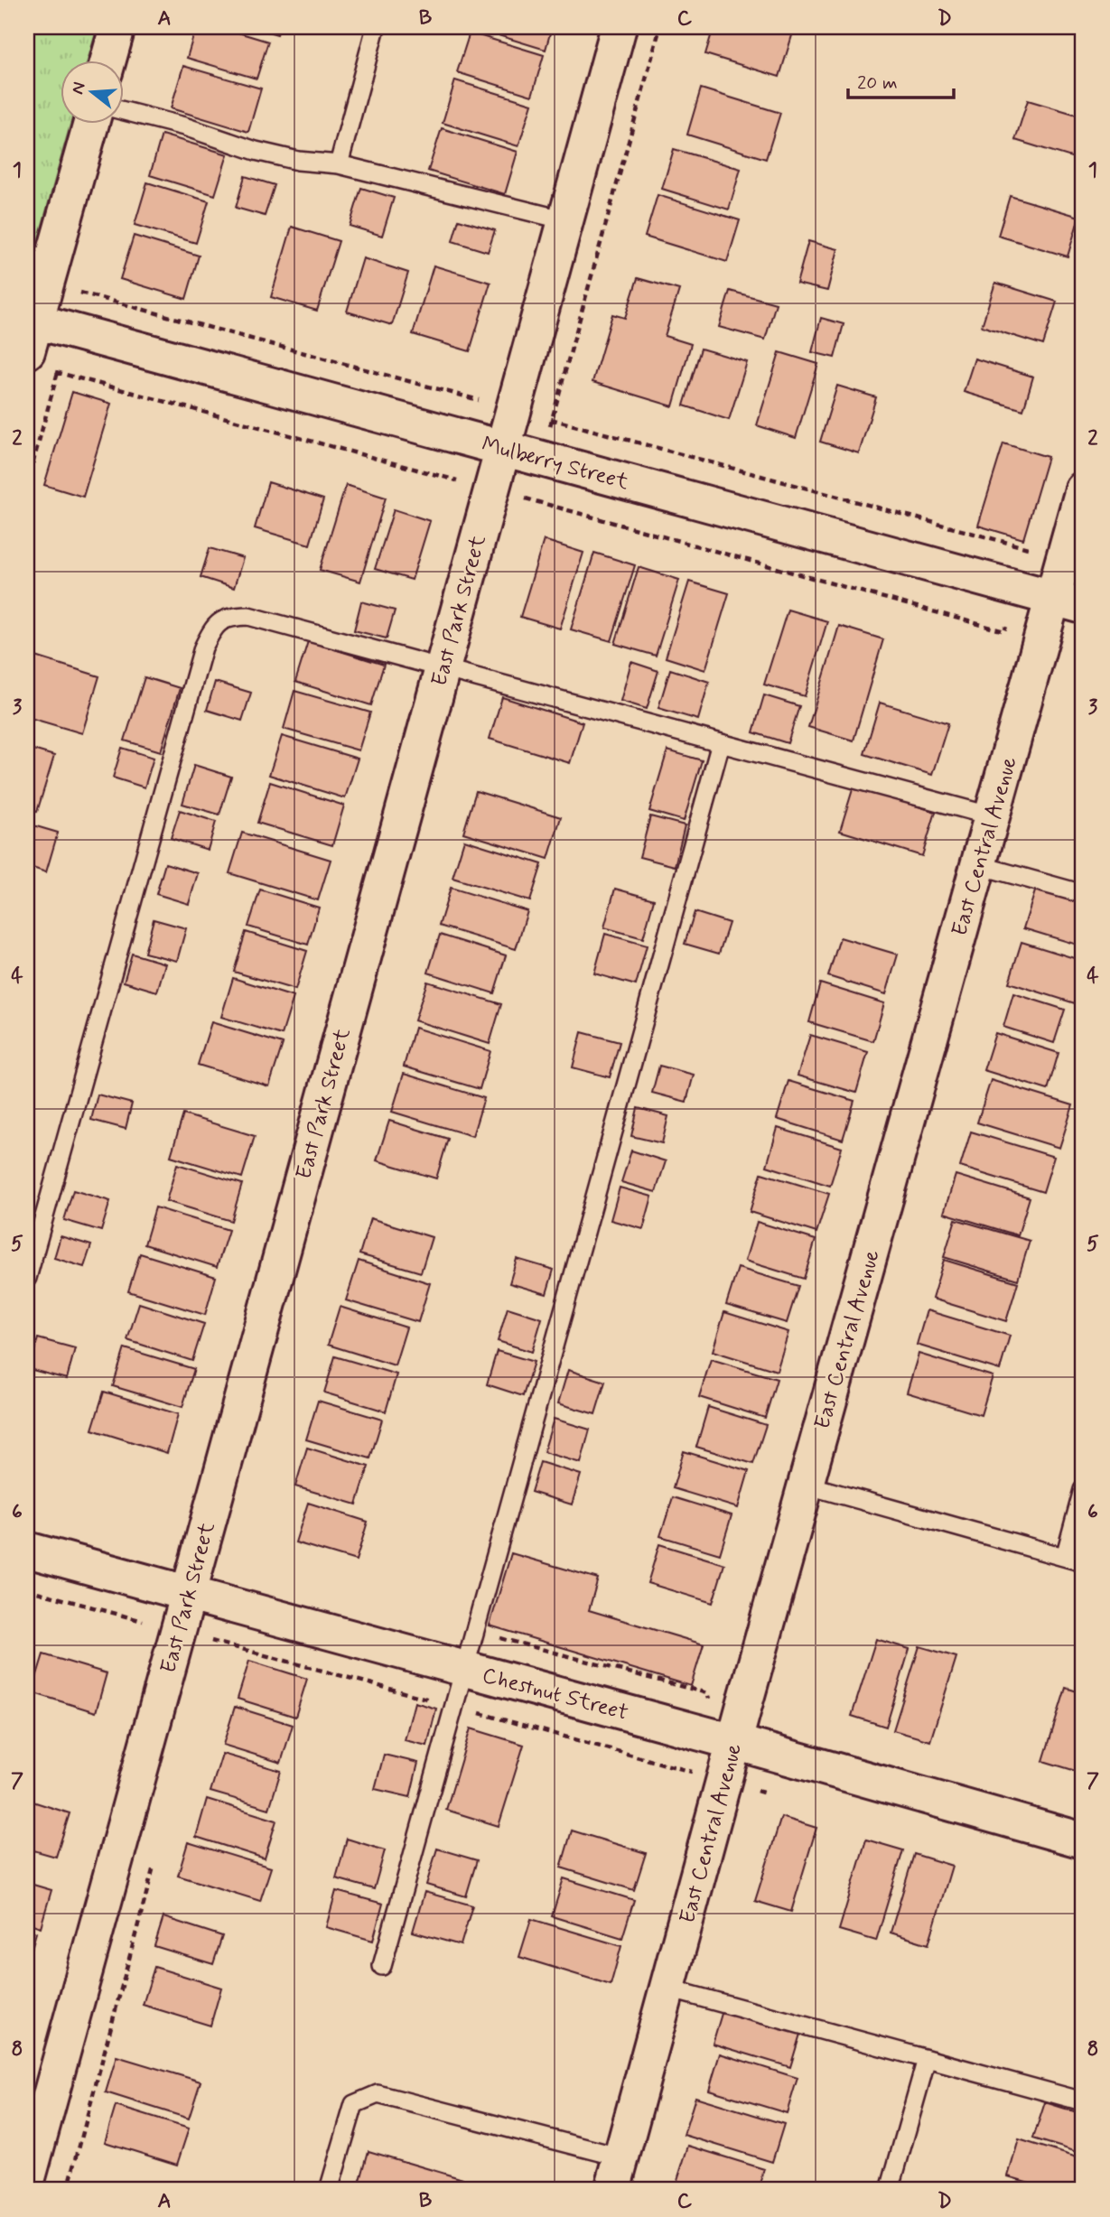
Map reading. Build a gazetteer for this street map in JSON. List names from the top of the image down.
{
  "streets": {
    "street": [
      "Mulberry Street",
      "East Park Street",
      "East Central Avenue",
      "Chestnut Street"
    ]
  },
  "crossings": [
    ["Mulberry Street", "East Park Street"],
    ["Mulberry Street", "East Central Avenue"],
    ["East Park Street", "Chestnut Street"],
    ["East Central Avenue", "Chestnut Street"]
  ],
  "scale_bar": "20 m",
  "north": "left",
  "grid": {
    "columns": [
      "A",
      "B",
      "C",
      "D"
    ],
    "rows": [
      "1",
      "2",
      "3",
      "4",
      "5",
      "6",
      "7",
      "8"
    ]
  }
}
